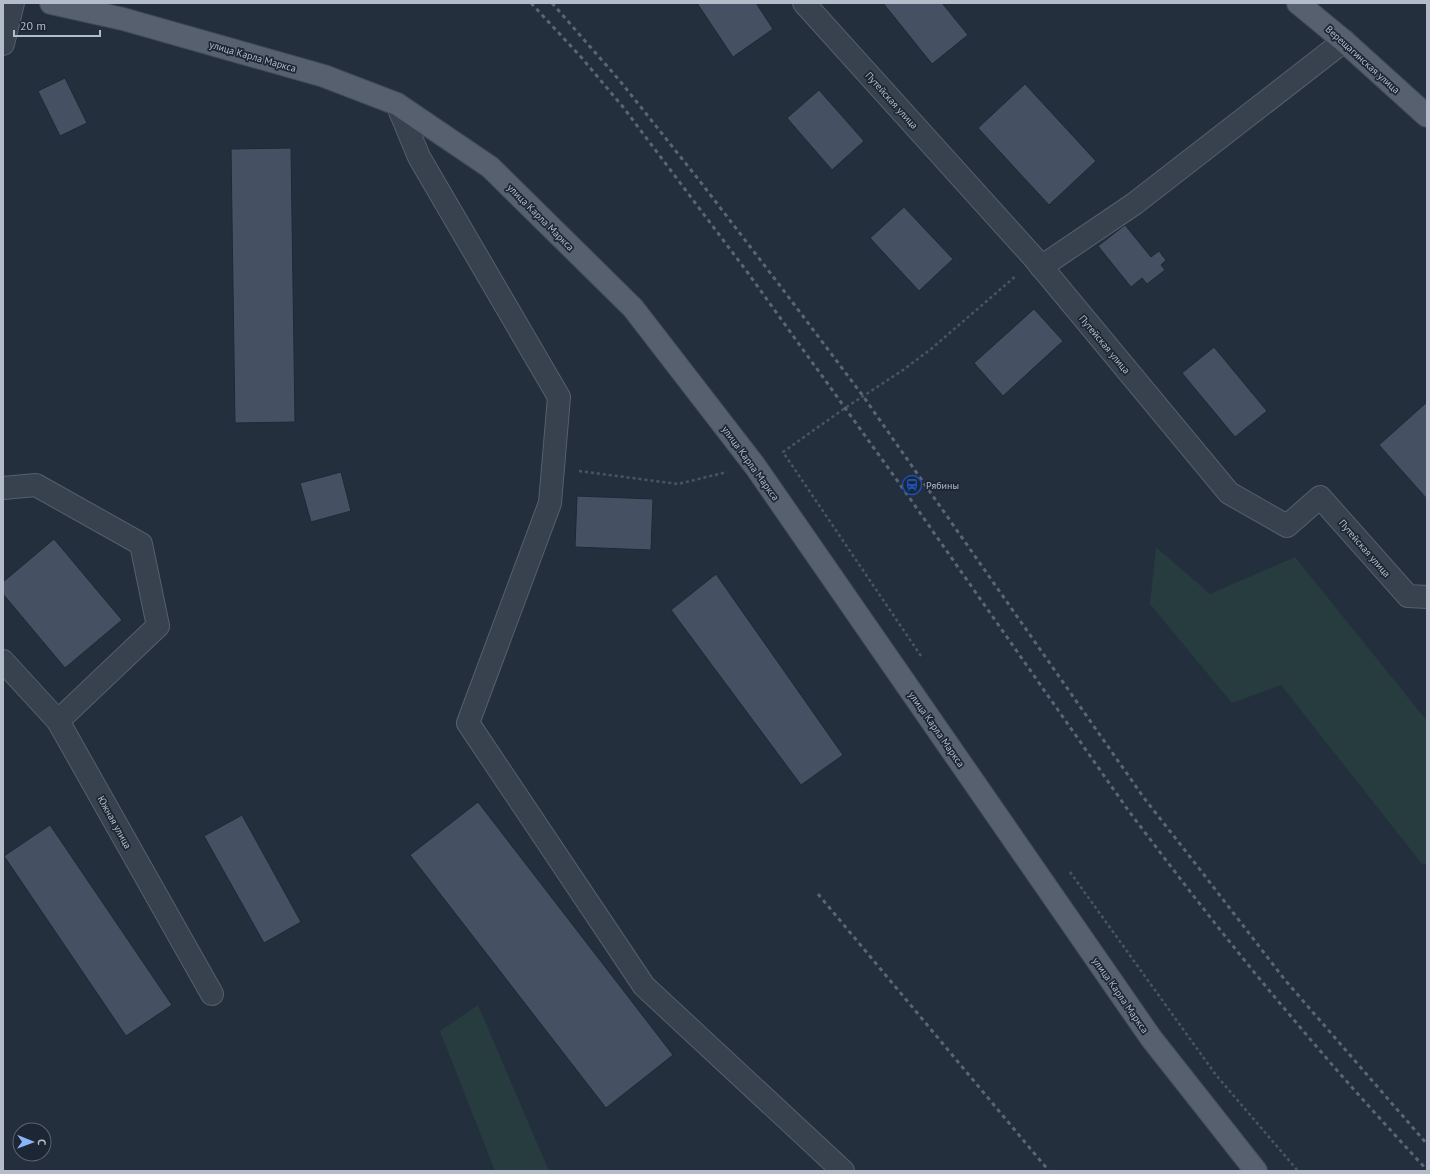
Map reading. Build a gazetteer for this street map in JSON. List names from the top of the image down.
{
  "streets": {
    "main road": ["улица Карла Маркса", "Верещагинская улица"],
    "street": ["Путейская улица", "Южная улица"]
  },
  "places": {
    "station": ["Рябины"]
  },
  "scale_bar": "20 m",
  "north": "right"
}
